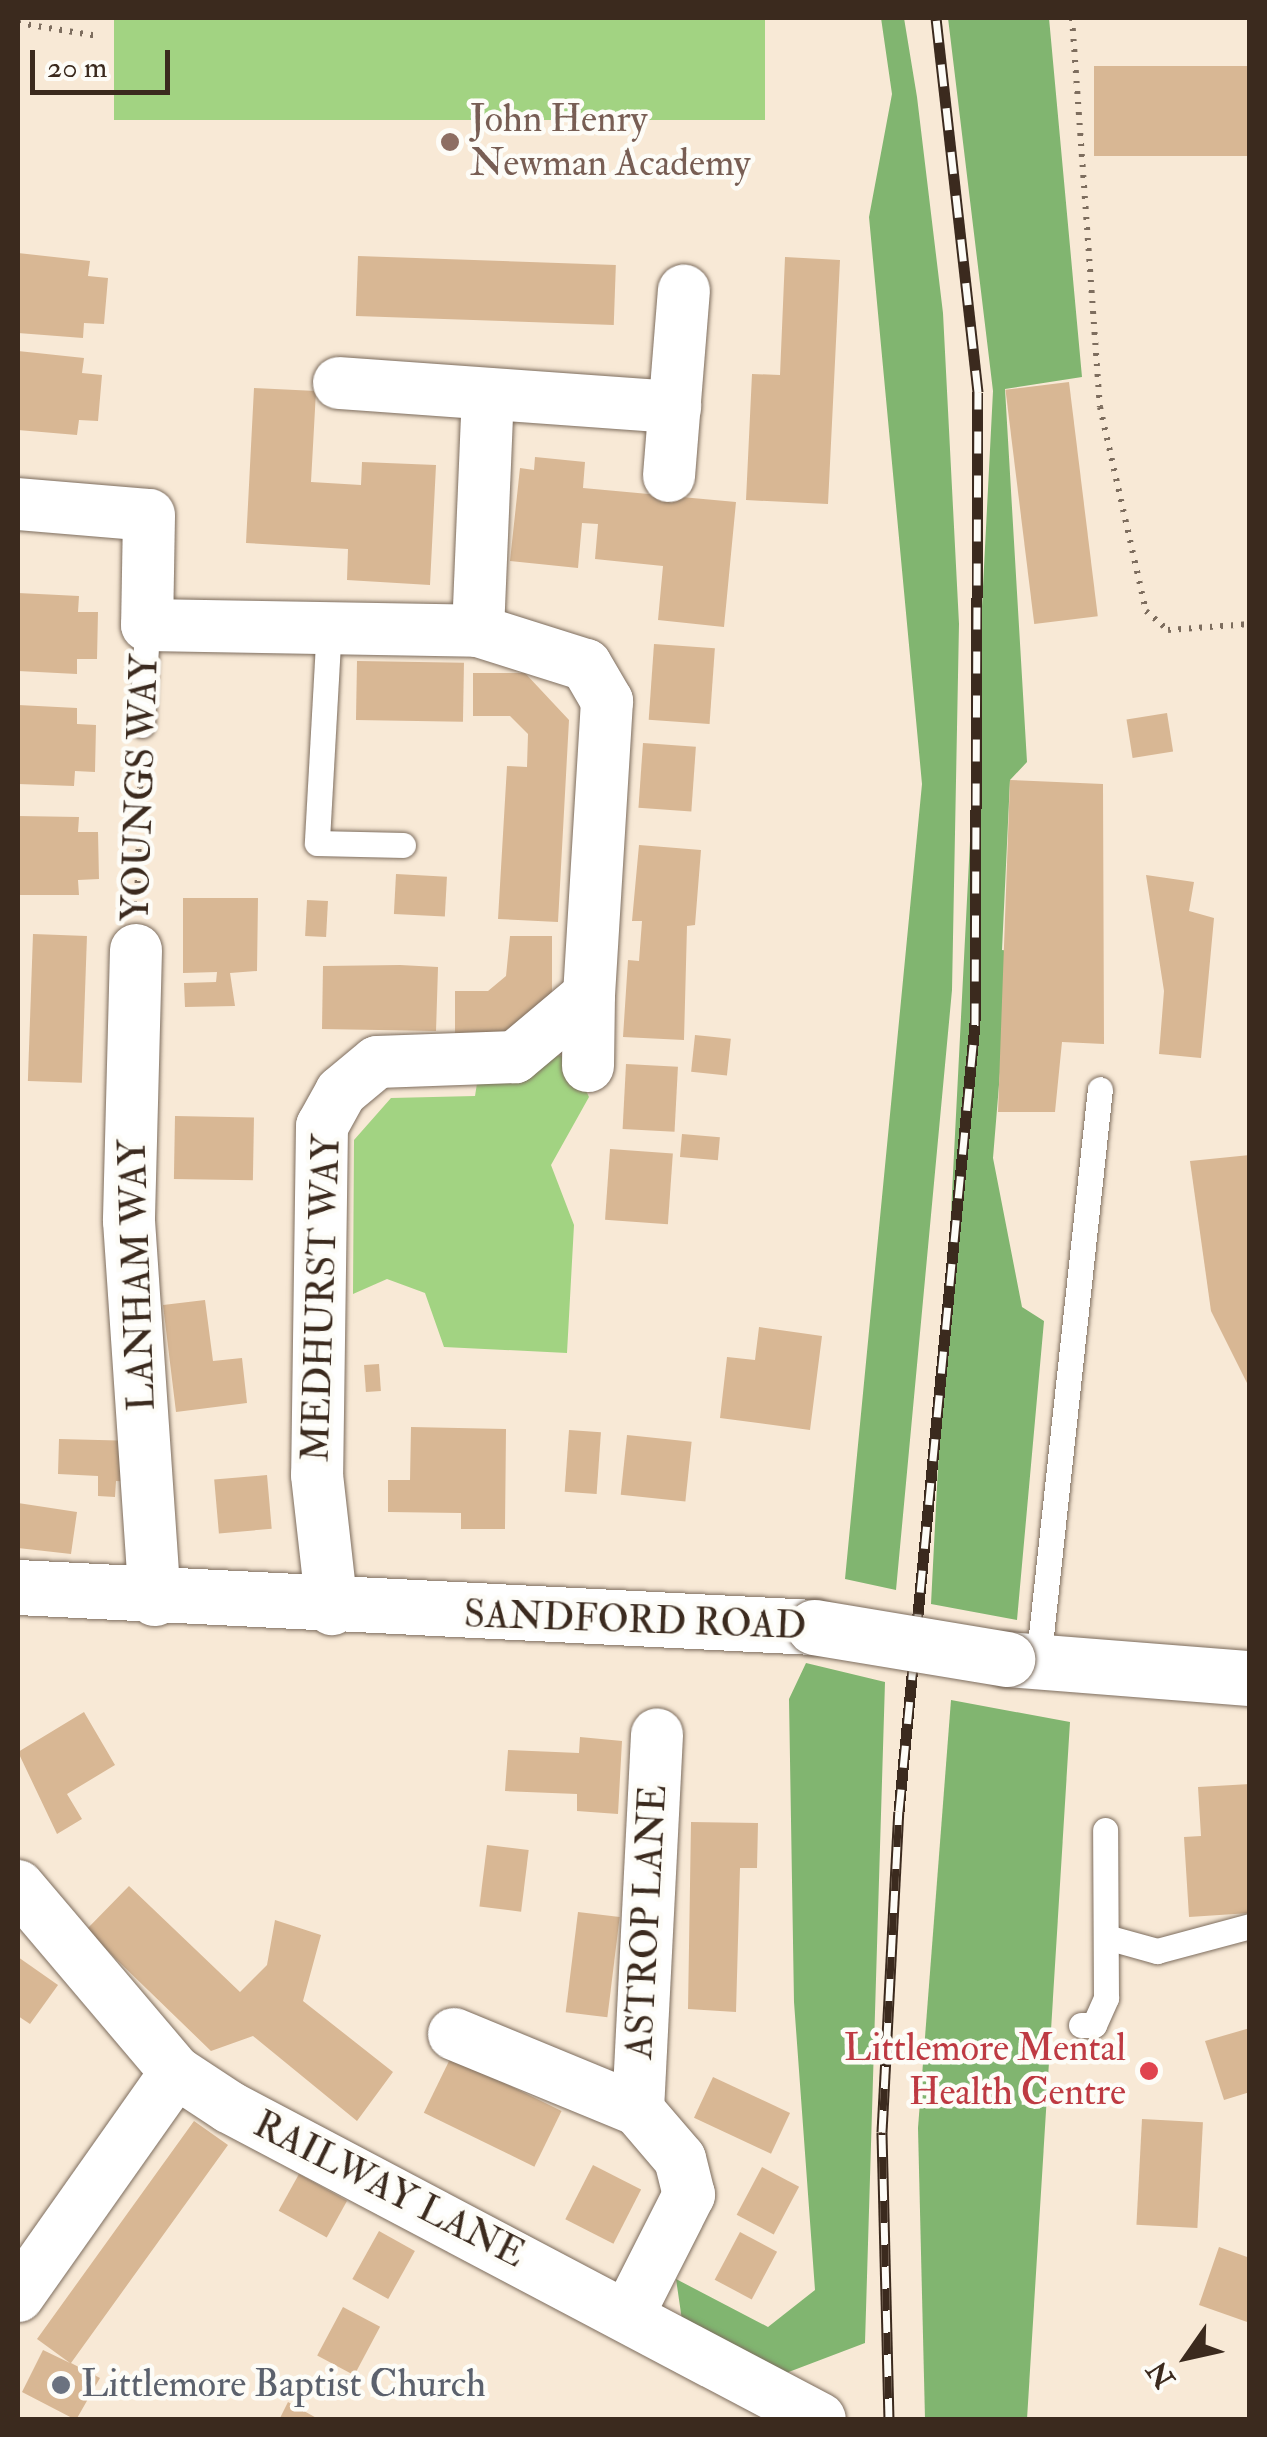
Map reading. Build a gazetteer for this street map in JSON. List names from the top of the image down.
{
  "streets": {
    "street": [
      "YOUNGS WAY",
      "LANHAM WAY",
      "MEDHURST WAY",
      "SANDFORD ROAD",
      "ASTROP LANE",
      "RAILWAY LANE"
    ]
  },
  "crossings": [
    ["YOUNGS WAY", "LANHAM WAY"],
    ["LANHAM WAY", "SANDFORD ROAD"],
    ["MEDHURST WAY", "SANDFORD ROAD"],
    ["ASTROP LANE", "RAILWAY LANE"]
  ],
  "places": ["John Henry Newman Academy", "Littlemore Mental Health Centre", "Littlemore Baptist Church"],
  "scale_bar": "20 m",
  "north": "bottom left"
}
